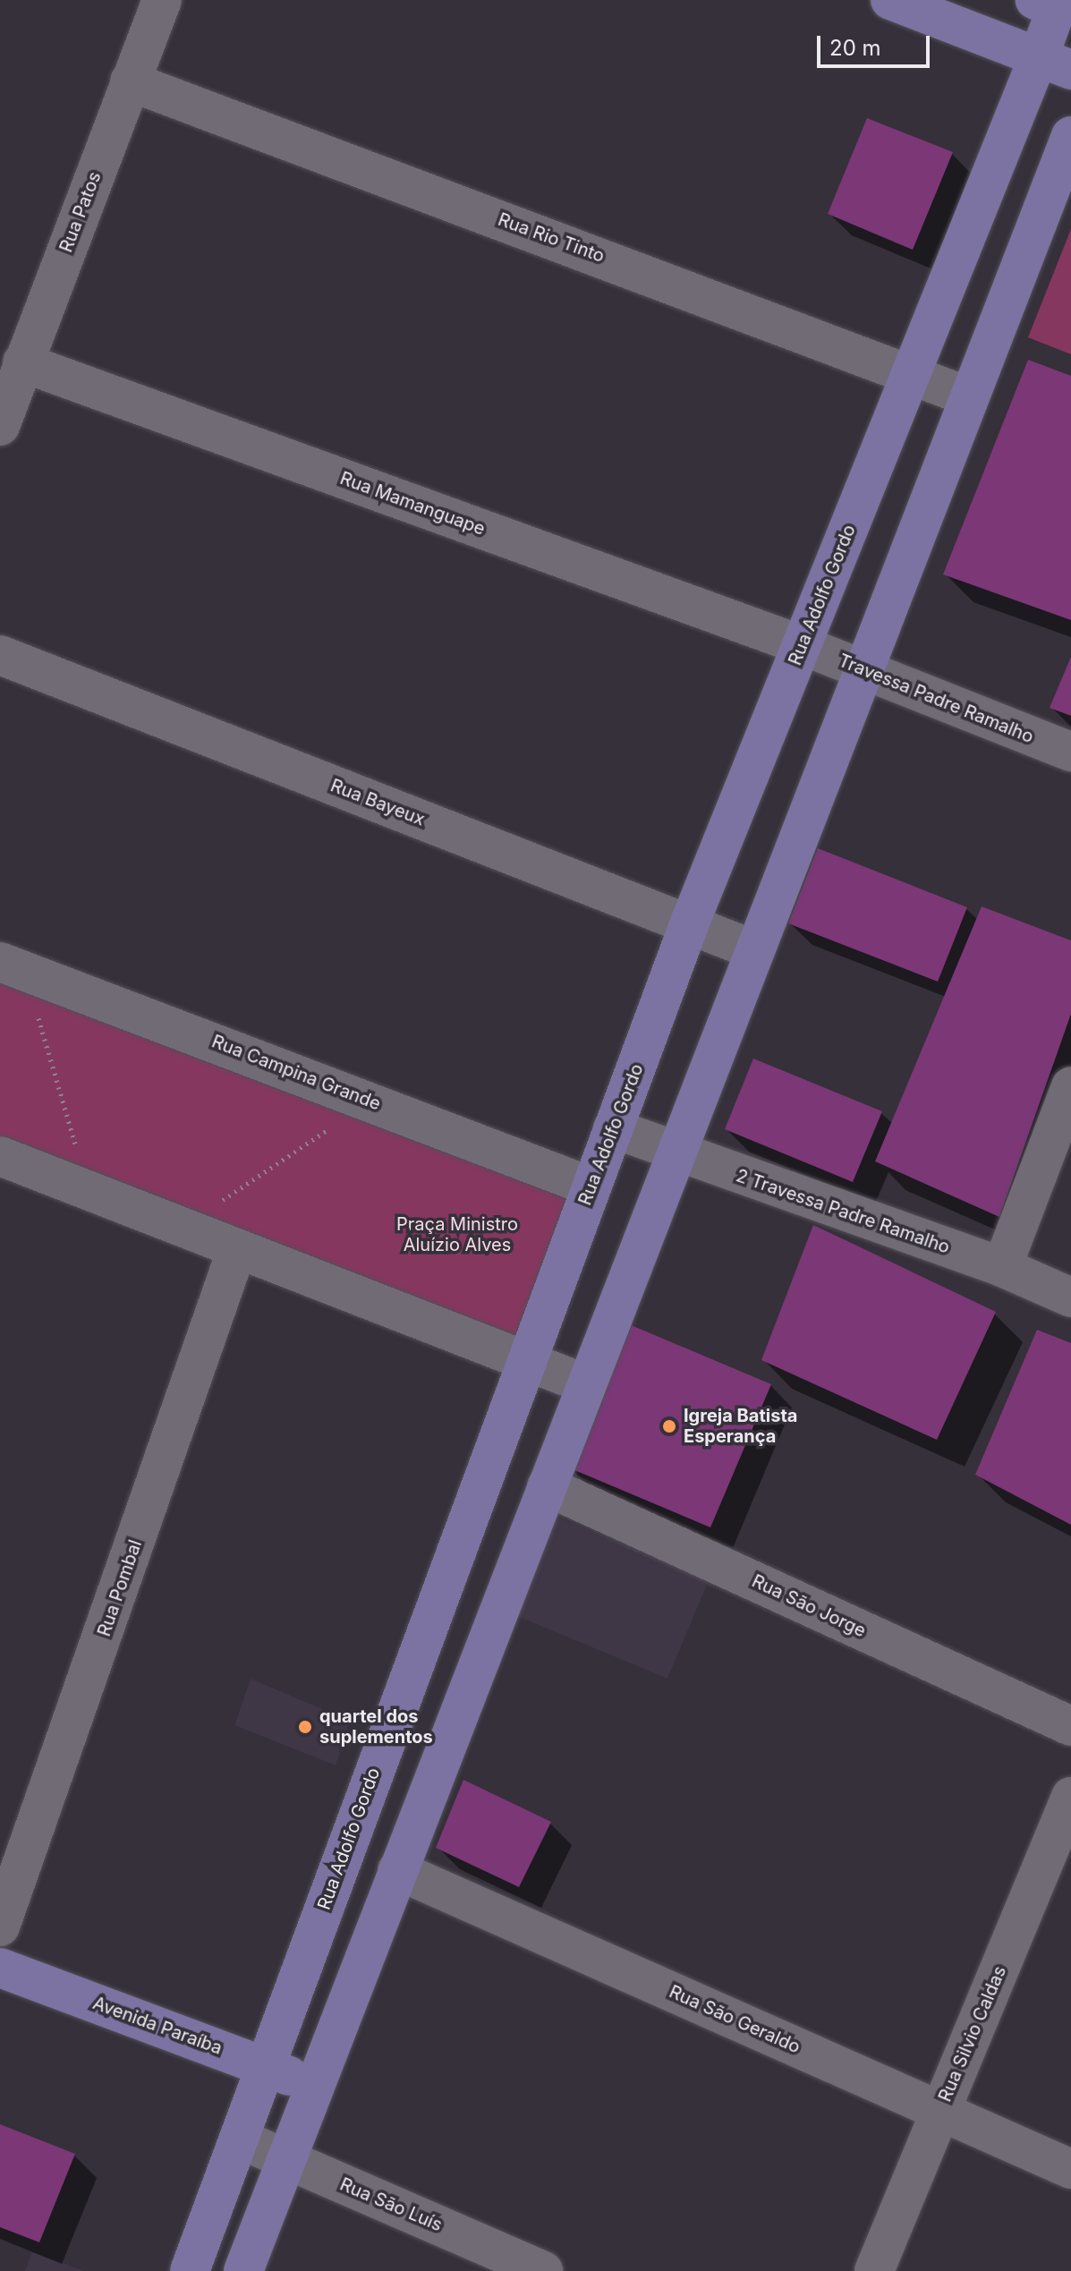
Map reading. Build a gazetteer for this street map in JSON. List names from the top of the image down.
{
  "streets": {
    "main road": ["Rua Adolfo Gordo", "Avenida Paraíba"],
    "street": [
      "Rua Patos",
      "Rua Rio Tinto",
      "Rua Mamanguape",
      "Travessa Padre Ramalho",
      "Rua Bayeux",
      "Rua Campina Grande",
      "2 Travessa Padre Ramalho",
      "Rua Pombal",
      "Rua São Jorge",
      "Rua São Geraldo",
      "Rua Silvio Caldas",
      "Rua São Luís"
    ]
  },
  "crossings": [
    ["Rua Patos", "Rua Rio Tinto"],
    ["Rua Patos", "Rua Mamanguape"],
    ["Rua Rio Tinto", "Rua Adolfo Gordo"],
    ["Rua Mamanguape", "Rua Adolfo Gordo"],
    ["Rua Mamanguape", "Travessa Padre Ramalho"],
    ["Rua Adolfo Gordo", "Travessa Padre Ramalho"],
    ["Rua Adolfo Gordo", "Rua Bayeux"],
    ["Rua Adolfo Gordo", "Rua Campina Grande"],
    ["Rua Adolfo Gordo", "2 Travessa Padre Ramalho"],
    ["Rua Adolfo Gordo", "Avenida Paraíba"],
    ["Rua Adolfo Gordo", "Rua São Luís"],
    ["Rua São Geraldo", "Rua Silvio Caldas"]
  ],
  "parks": ["Praça Ministro Aluízio Alves"],
  "places": ["Igreja Batista Esperança", "quartel dos suplementos"],
  "scale_bar": "20 m"
}
